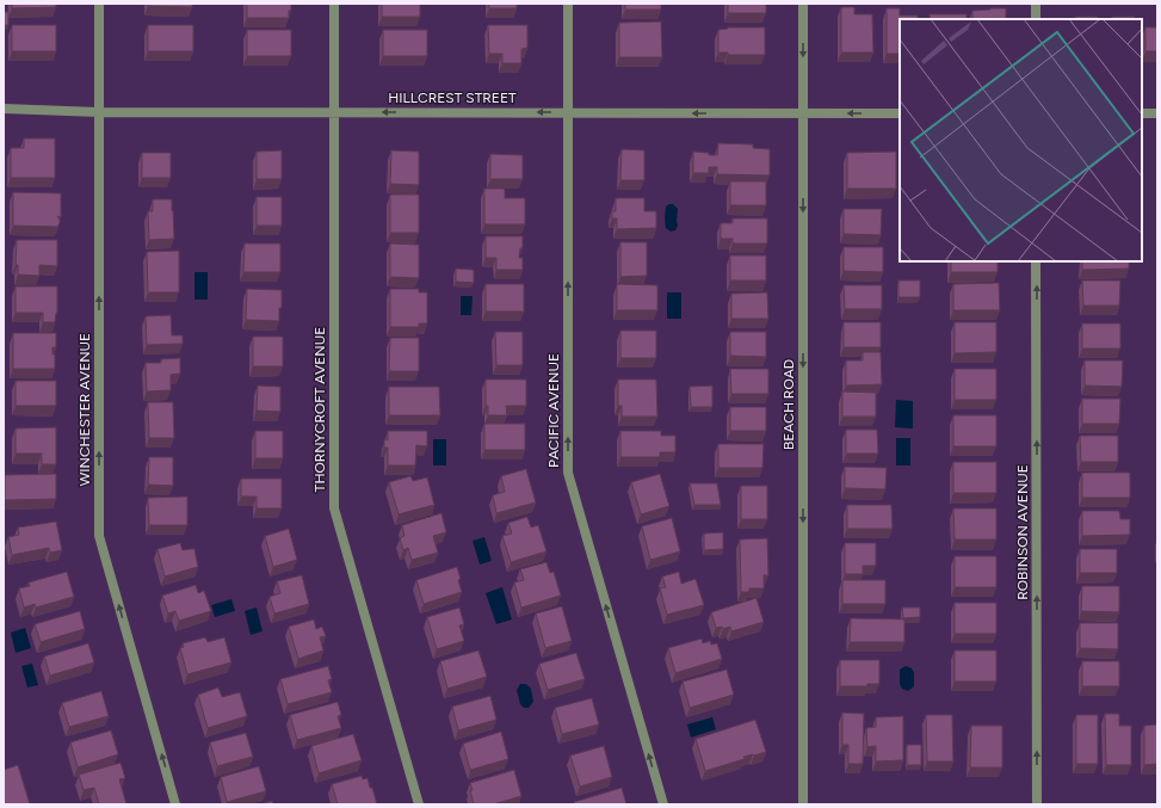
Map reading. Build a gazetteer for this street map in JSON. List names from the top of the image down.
{
  "streets": {
    "street": [
      "HILLCREST STREET",
      "BEACH ROAD",
      "WINCHESTER AVENUE",
      "THORNYCROFT AVENUE",
      "PACIFIC AVENUE",
      "ROBINSON AVENUE"
    ]
  },
  "crossings": [
    ["HILLCREST STREET", "BEACH ROAD"],
    ["HILLCREST STREET", "WINCHESTER AVENUE"],
    ["HILLCREST STREET", "THORNYCROFT AVENUE"],
    ["HILLCREST STREET", "PACIFIC AVENUE"]
  ],
  "one_way": [
    "HILLCREST STREET",
    "BEACH ROAD",
    "WINCHESTER AVENUE",
    "PACIFIC AVENUE",
    "ROBINSON AVENUE"
  ]
}
